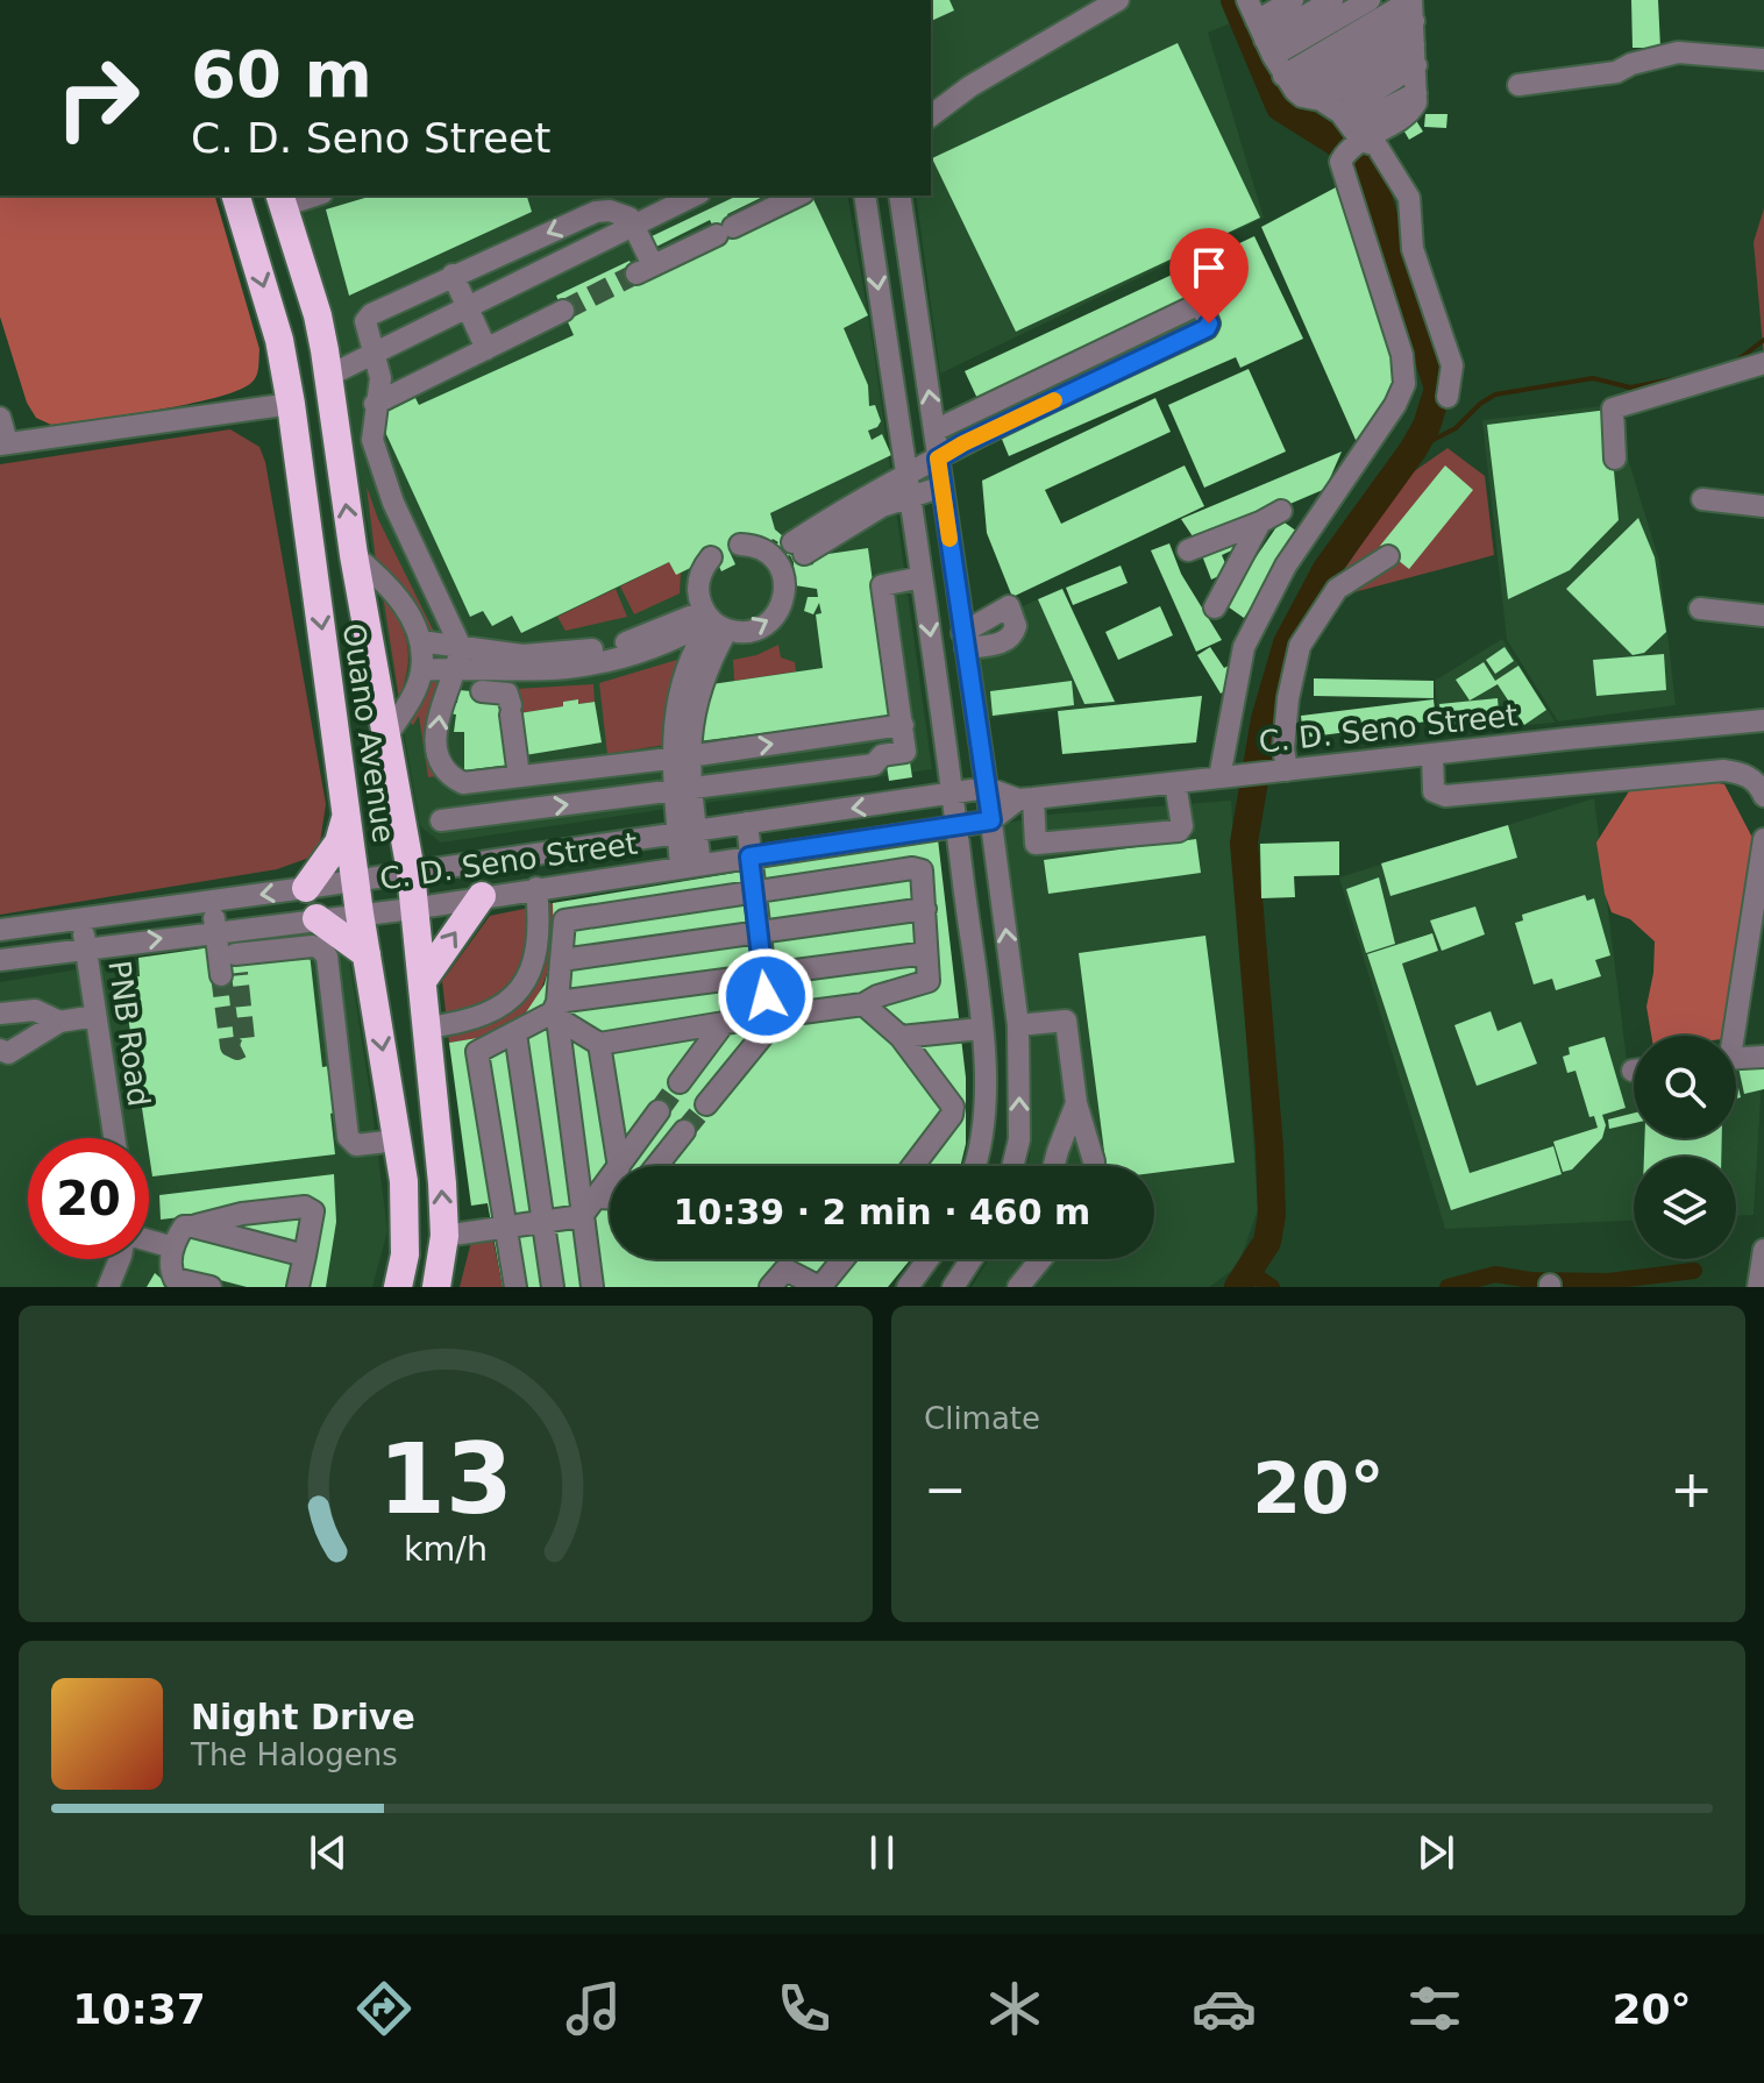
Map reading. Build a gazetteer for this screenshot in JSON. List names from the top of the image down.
{
  "streets": {
    "highway": ["Ouano Avenue"],
    "street": ["C. D. Seno Street", "PNB Road"]
  },
  "crossings": [
    ["C. D. Seno Street", "Ouano Avenue"],
    ["C. D. Seno Street", "PNB Road"]
  ],
  "page": {
    "turn": ["60 m", "C. D. Seno Street"],
    "limit": "20",
    "trip": "10:39 · 2 min · 460 m",
    "tile": "Climate",
    "heat": ["−", "20°", "+"],
    "song": ["Night Drive", "The Halogens"],
    "tabs": ["10:37", "20°"],
    "gauge": ["13", "km/h"]
  }
}
